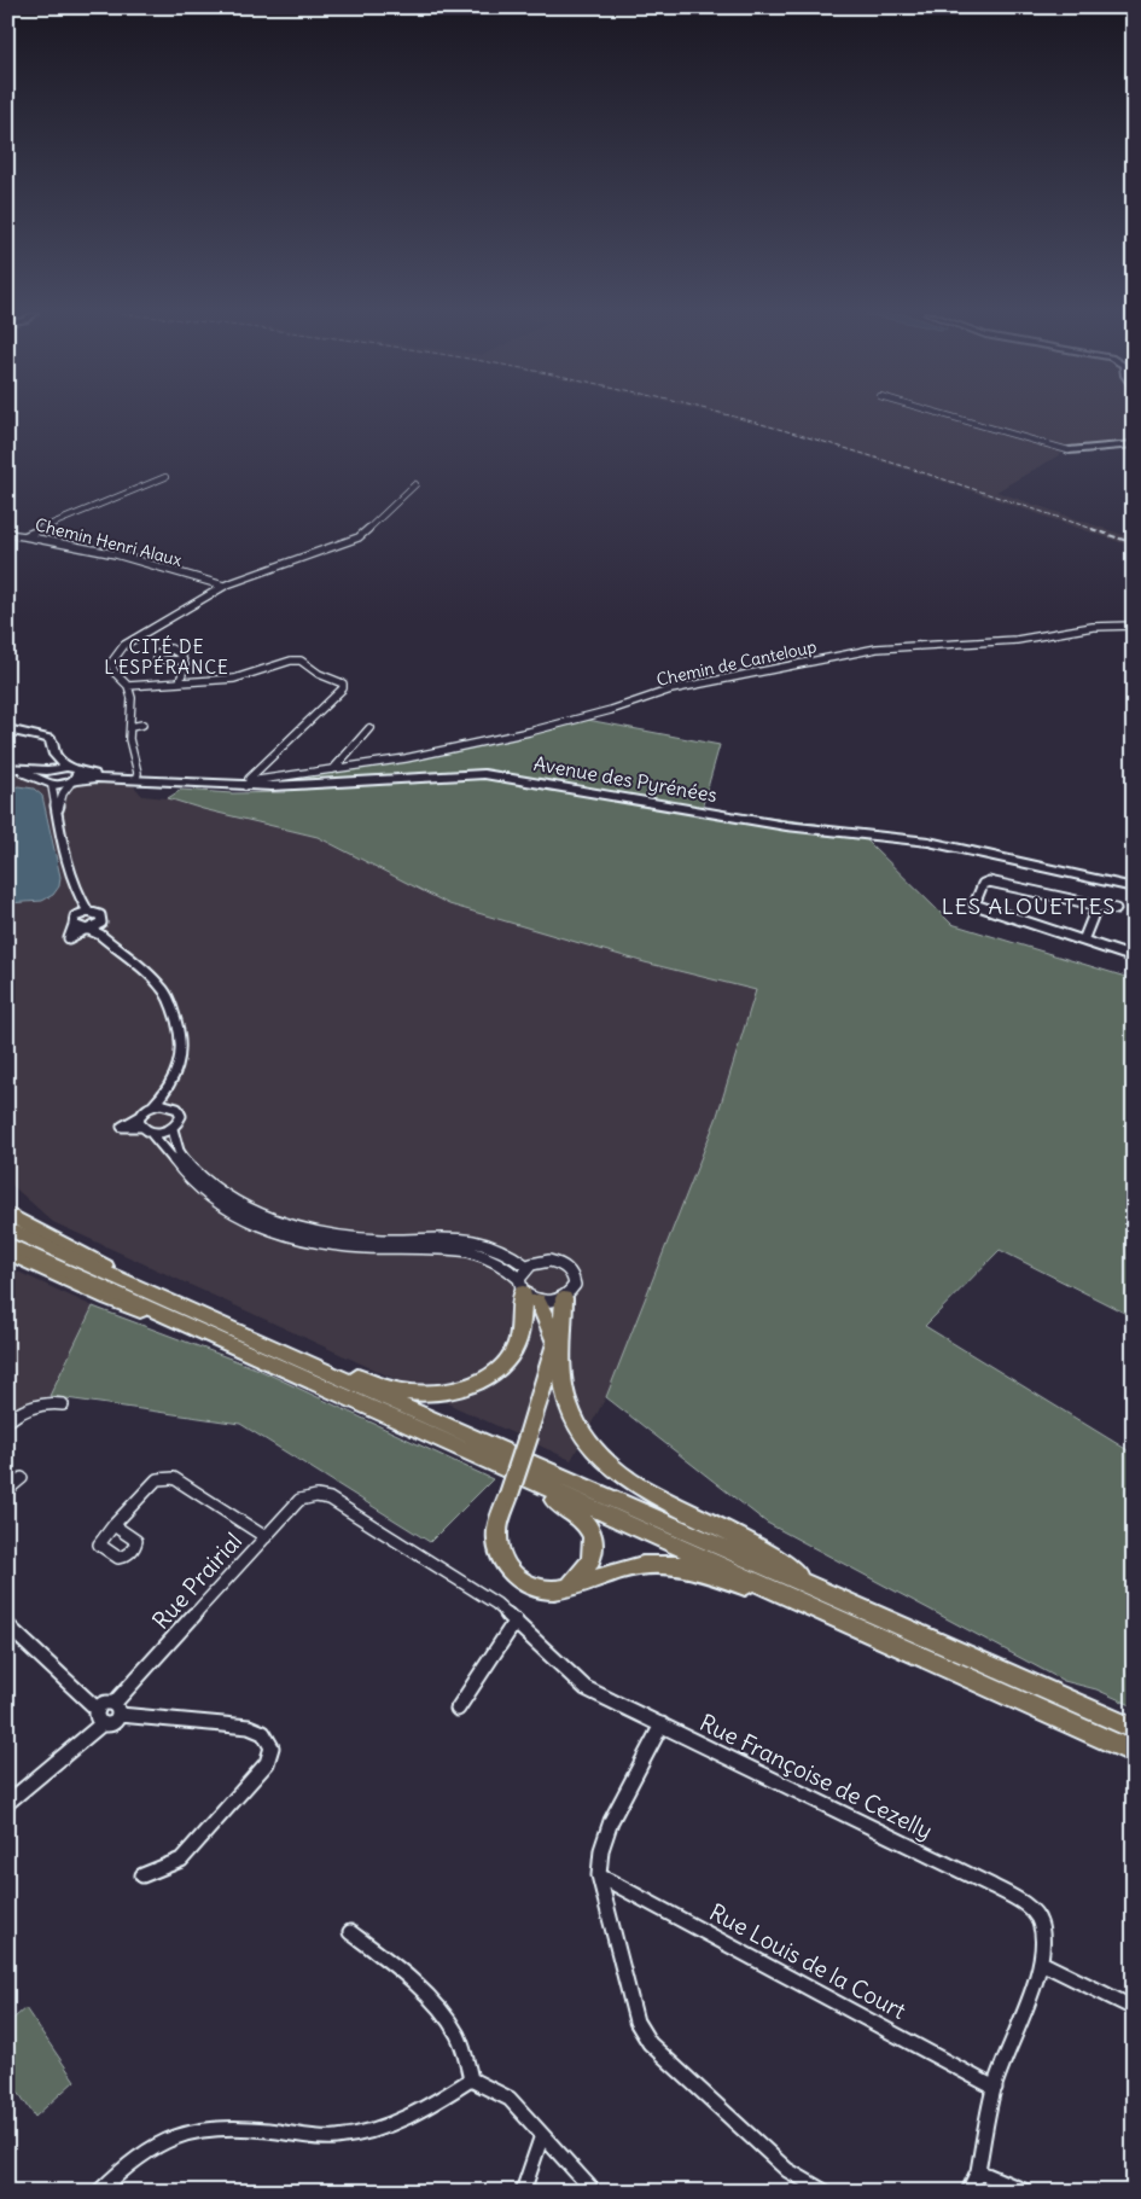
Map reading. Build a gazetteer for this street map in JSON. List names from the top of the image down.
{
  "streets": {
    "main road": ["Avenue des Pyrénées"],
    "street": [
      "Chemin Henri Alaux",
      "Chemin de Canteloup",
      "Rue Prairial",
      "Rue Françoise de Cezelly",
      "Rue Louis de la Court"
    ]
  },
  "crossings": [
    ["Chemin de Canteloup", "Avenue des Pyrénées"],
    ["Rue Prairial", "Rue Françoise de Cezelly"],
    ["Rue Françoise de Cezelly", "Rue Louis de la Court"]
  ],
  "districts": ["CITÉ DE L'ESPÉRANCE", "LES ALOUETTES"]
}
